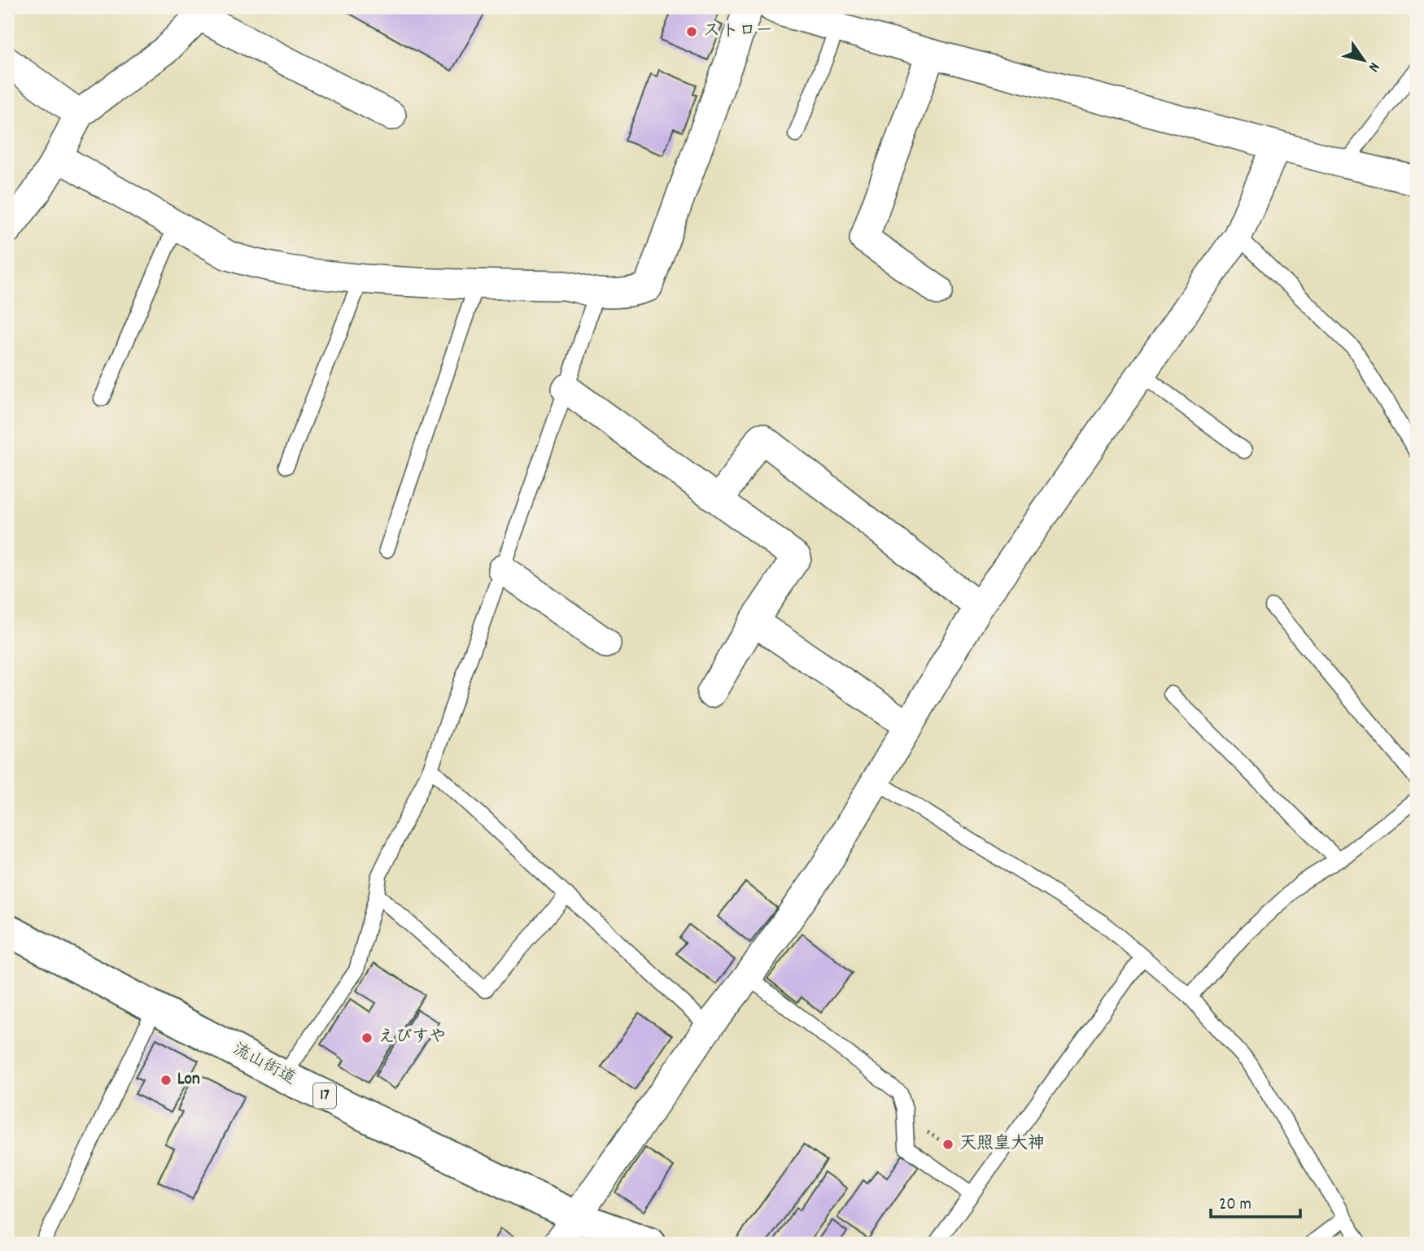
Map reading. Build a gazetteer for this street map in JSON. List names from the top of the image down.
{
  "streets": {
    "main road": ["流山街道", "17"]
  },
  "places": [
    "ストロー",
    "えびすや",
    "Lon",
    "天照皇大神"
  ],
  "scale_bar": "20 m",
  "north": "bottom right"
}
